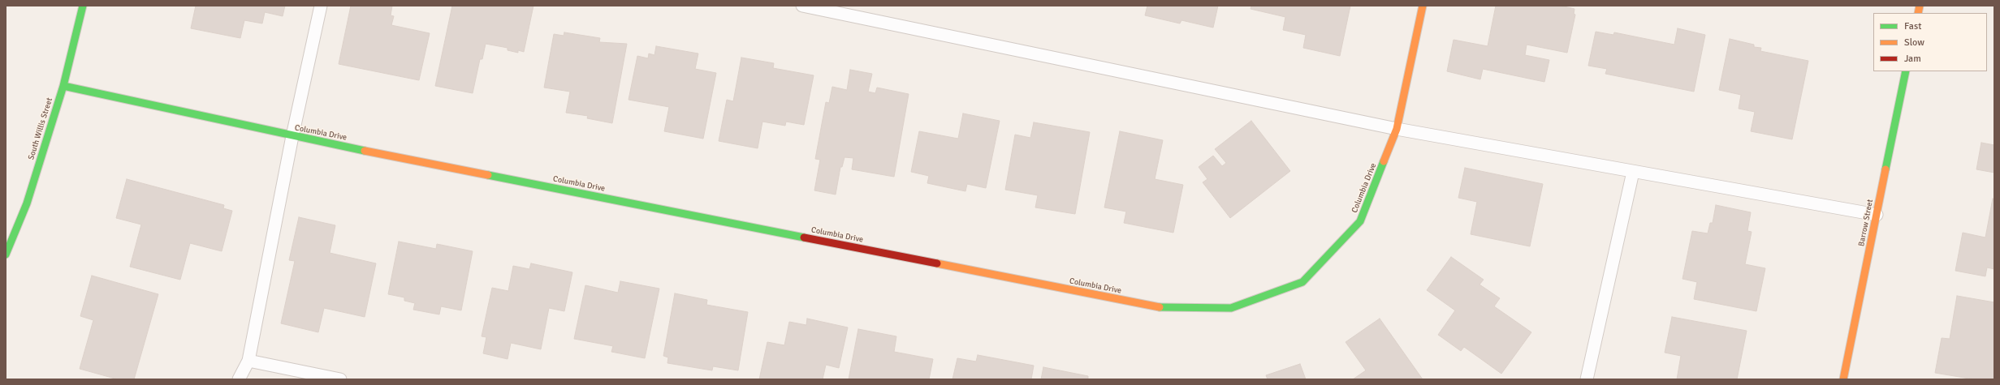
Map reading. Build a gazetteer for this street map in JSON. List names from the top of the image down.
{
  "streets": {
    "street": ["South Willis Street", "Columbia Drive", "Barrow Street"]
  },
  "crossings": [
    ["South Willis Street", "Columbia Drive"]
  ],
  "legend": ["Fast", "Slow", "Jam"]
}
